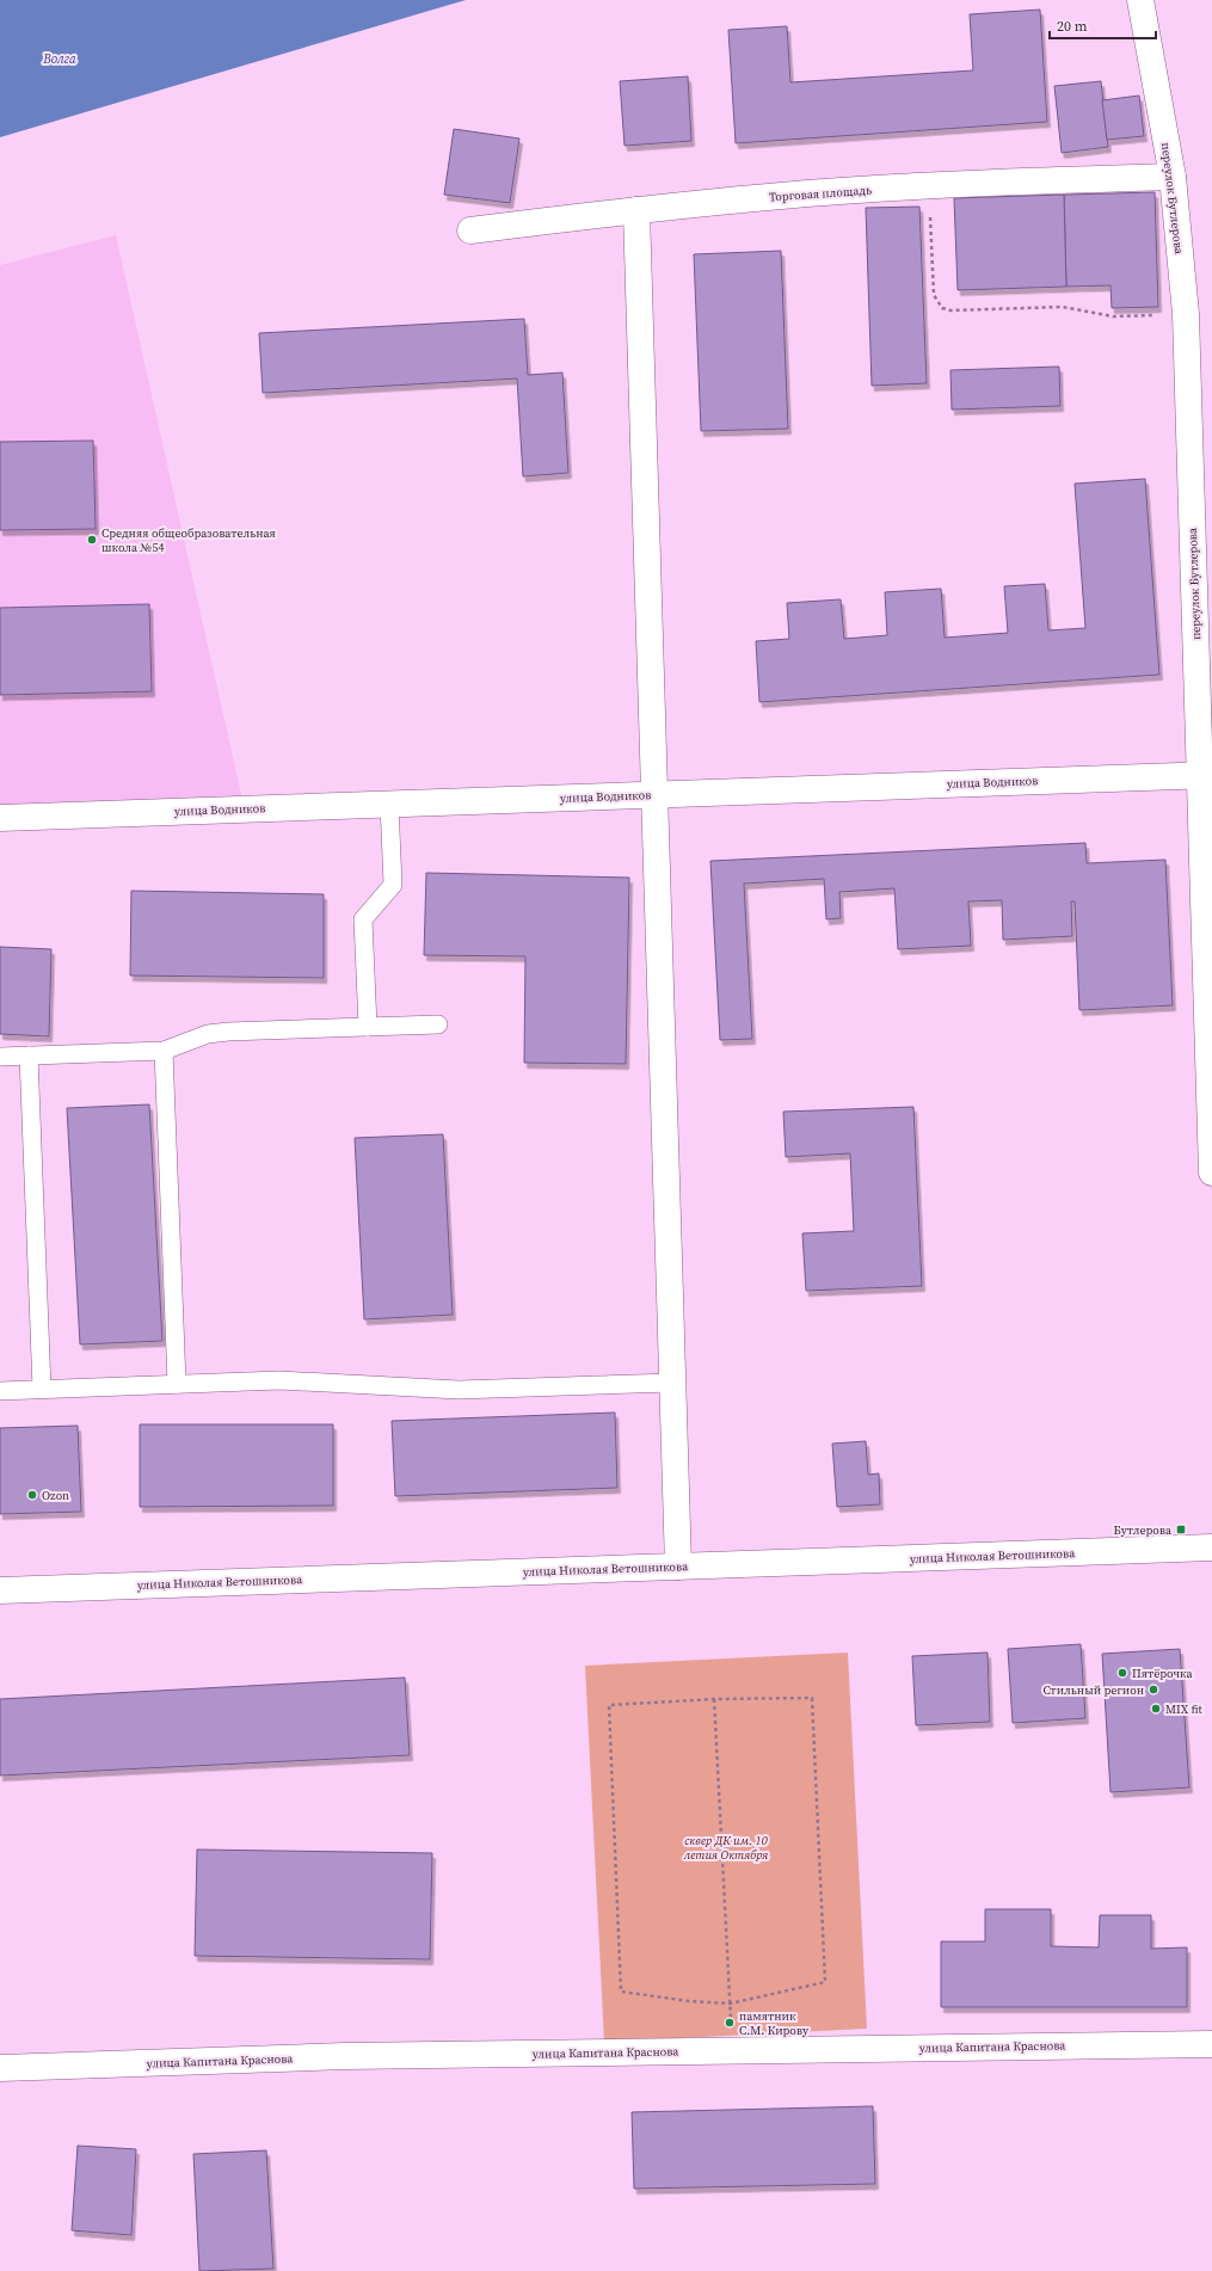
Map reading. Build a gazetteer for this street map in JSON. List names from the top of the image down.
{
  "streets": {
    "street": [
      "Торговая площадь",
      "переулок Бутлерова",
      "улица Водников",
      "улица Николая Ветошникова",
      "улица Капитана Краснова"
    ]
  },
  "crossings": [
    ["Торговая площадь", "переулок Бутлерова"],
    ["переулок Бутлерова", "улица Водников"]
  ],
  "water": ["Волга"],
  "parks": ["сквер ДК им. 10 летия Октября"],
  "places": {
    "other": [
      "Средняя общеобразовательная школа №54",
      "Ozon",
      "Пятёрочка",
      "Стильный регион",
      "MIX fit",
      "памятник С.М. Кирову"
    ],
    "transit": ["Бутлерова"]
  },
  "scale_bar": "20 m"
}
